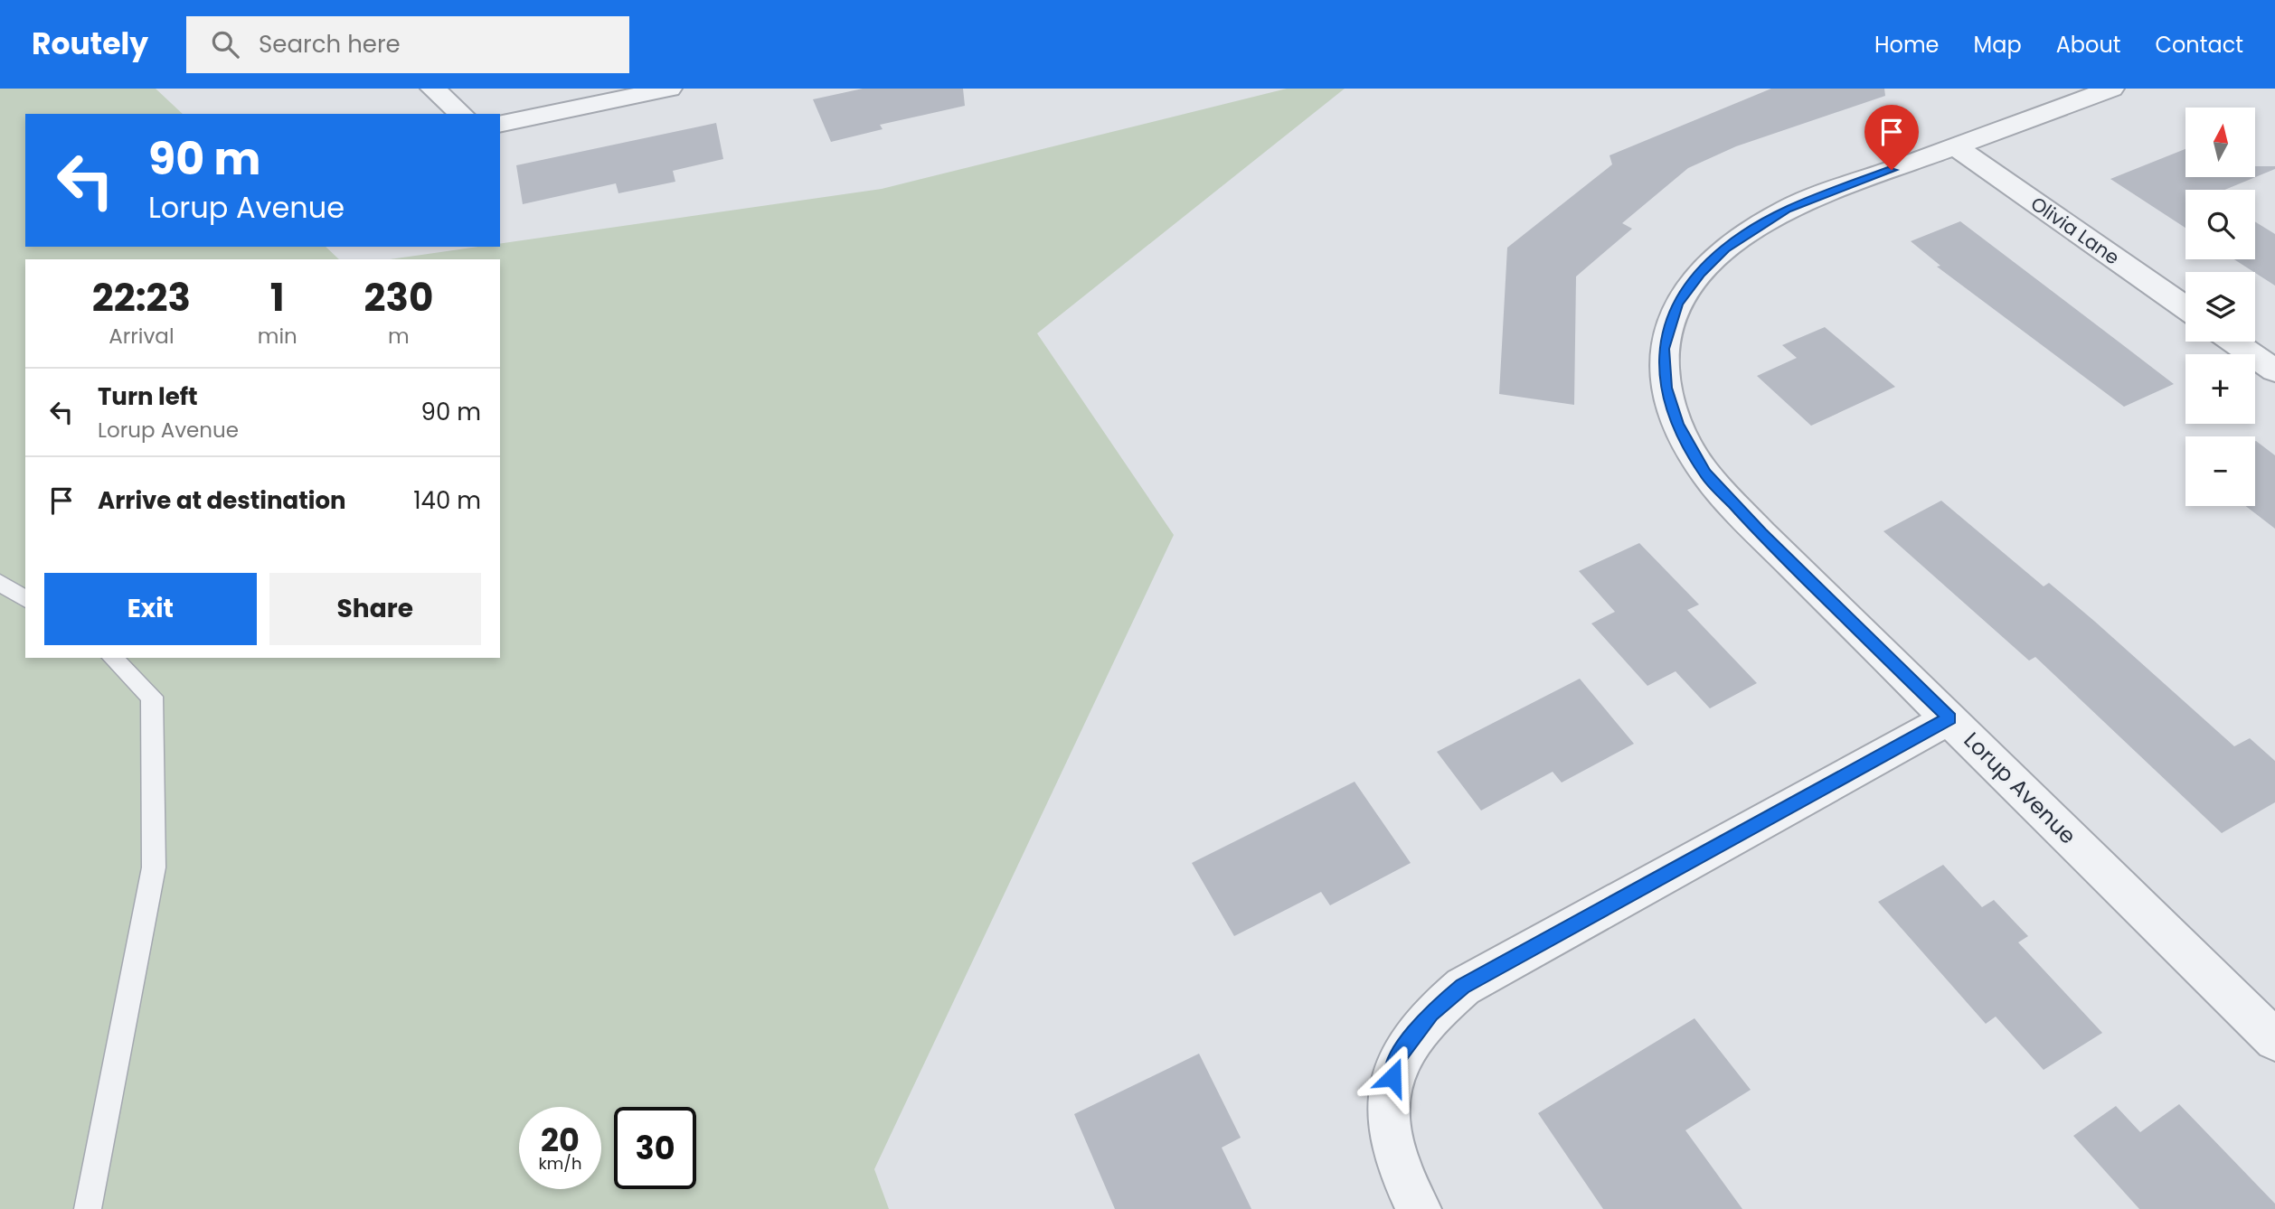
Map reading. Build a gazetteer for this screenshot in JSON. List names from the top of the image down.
{
  "streets": {
    "street": ["Olivia Lane", "Lorup Avenue"]
  },
  "crossings": [
    ["Olivia Lane", "Lorup Avenue"]
  ],
  "north": "top",
  "page": {
    "header": "Routely",
    "search": "Search here",
    "nav": [
      "Home",
      "Map",
      "About",
      "Contact"
    ],
    "map_buttons": ["+", "−"],
    "turn": ["90 m", "Lorup Avenue"],
    "eta": [
      "22:23",
      "Arrival",
      "1",
      "min",
      "230",
      "m"
    ],
    "list": [
      {
        "name": "Turn left",
        "note": "Lorup Avenue",
        "value": "90 m"
      },
      {
        "name": "Arrive at destination",
        "value": "140 m"
      }
    ],
    "buttons": ["Exit", "Share"],
    "speed": "20 km/h",
    "limit": "30"
  }
}
